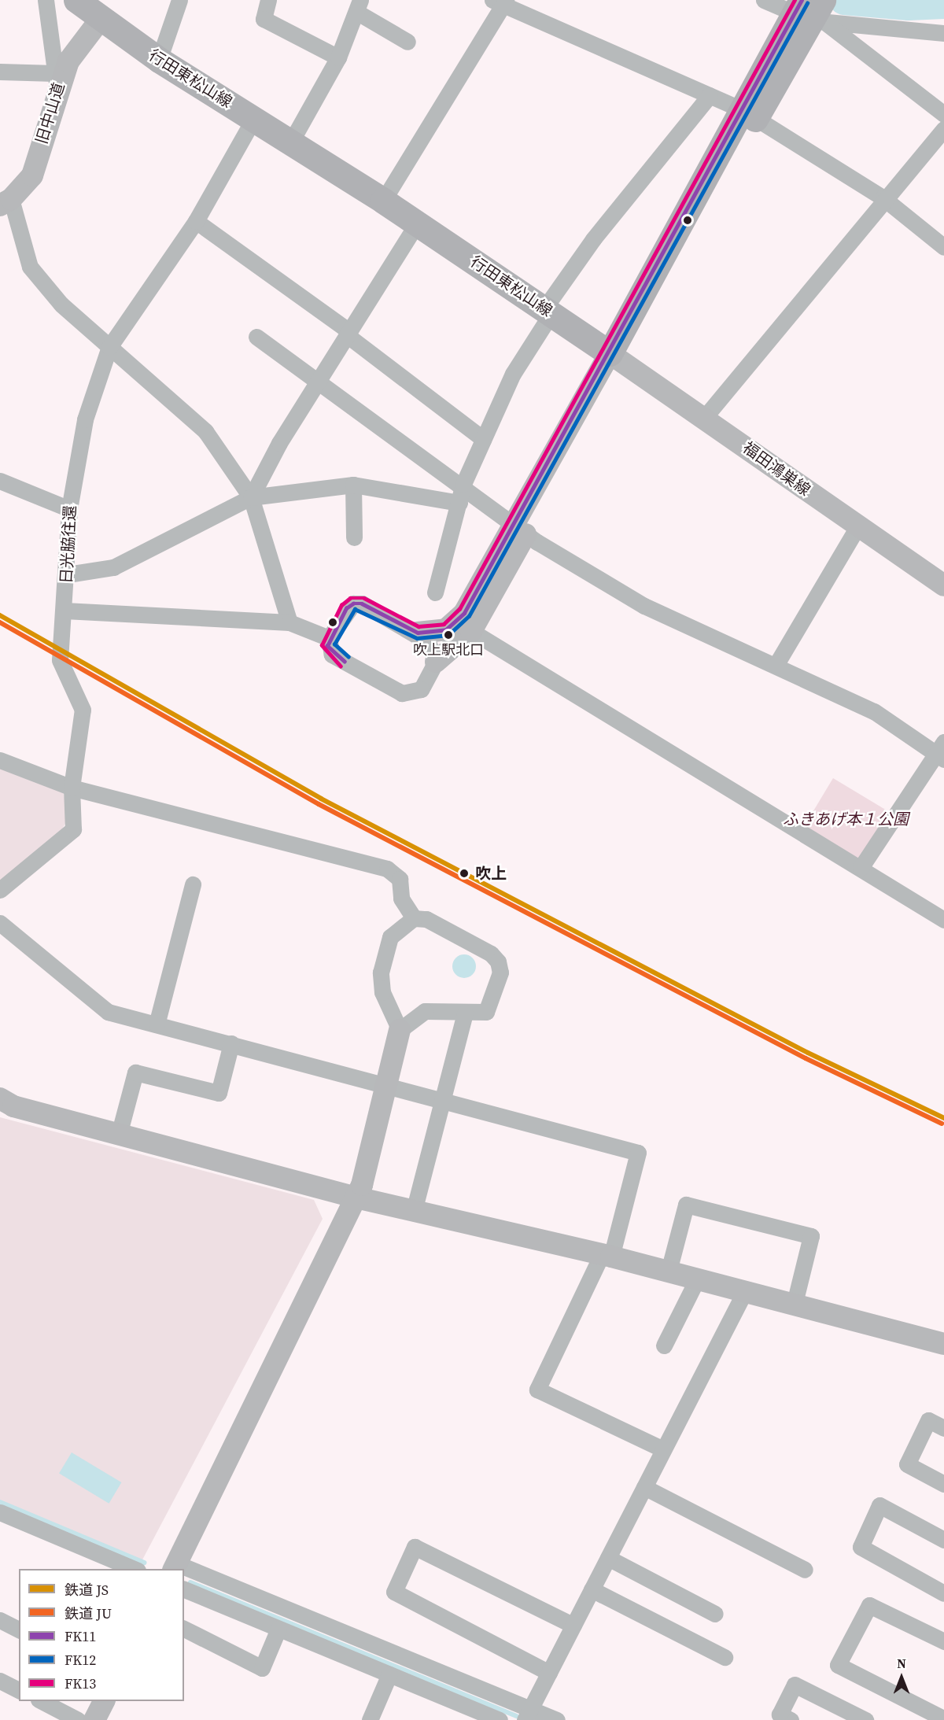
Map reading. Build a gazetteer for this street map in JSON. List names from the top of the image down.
{
  "streets": {
    "main road": ["行田東松山線"],
    "street": ["旧中山道", "福田鴻巣線", "日光脇往還"]
  },
  "crossings": [
    ["行田東松山線", "旧中山道"],
    ["行田東松山線", "福田鴻巣線"],
    ["行田東松山線", "日光脇往還"]
  ],
  "parks": ["ふきあげ本１公園"],
  "places": ["吹上駅北口", "吹上"],
  "lines": [
    "transit line FK11",
    "transit line FK13",
    "transit line FK12",
    "rail line JS",
    "rail line JU"
  ],
  "legend": [
    "鉄道 JS",
    "鉄道 JU",
    "FK11",
    "FK12",
    "FK13"
  ],
  "north": "top"
}
